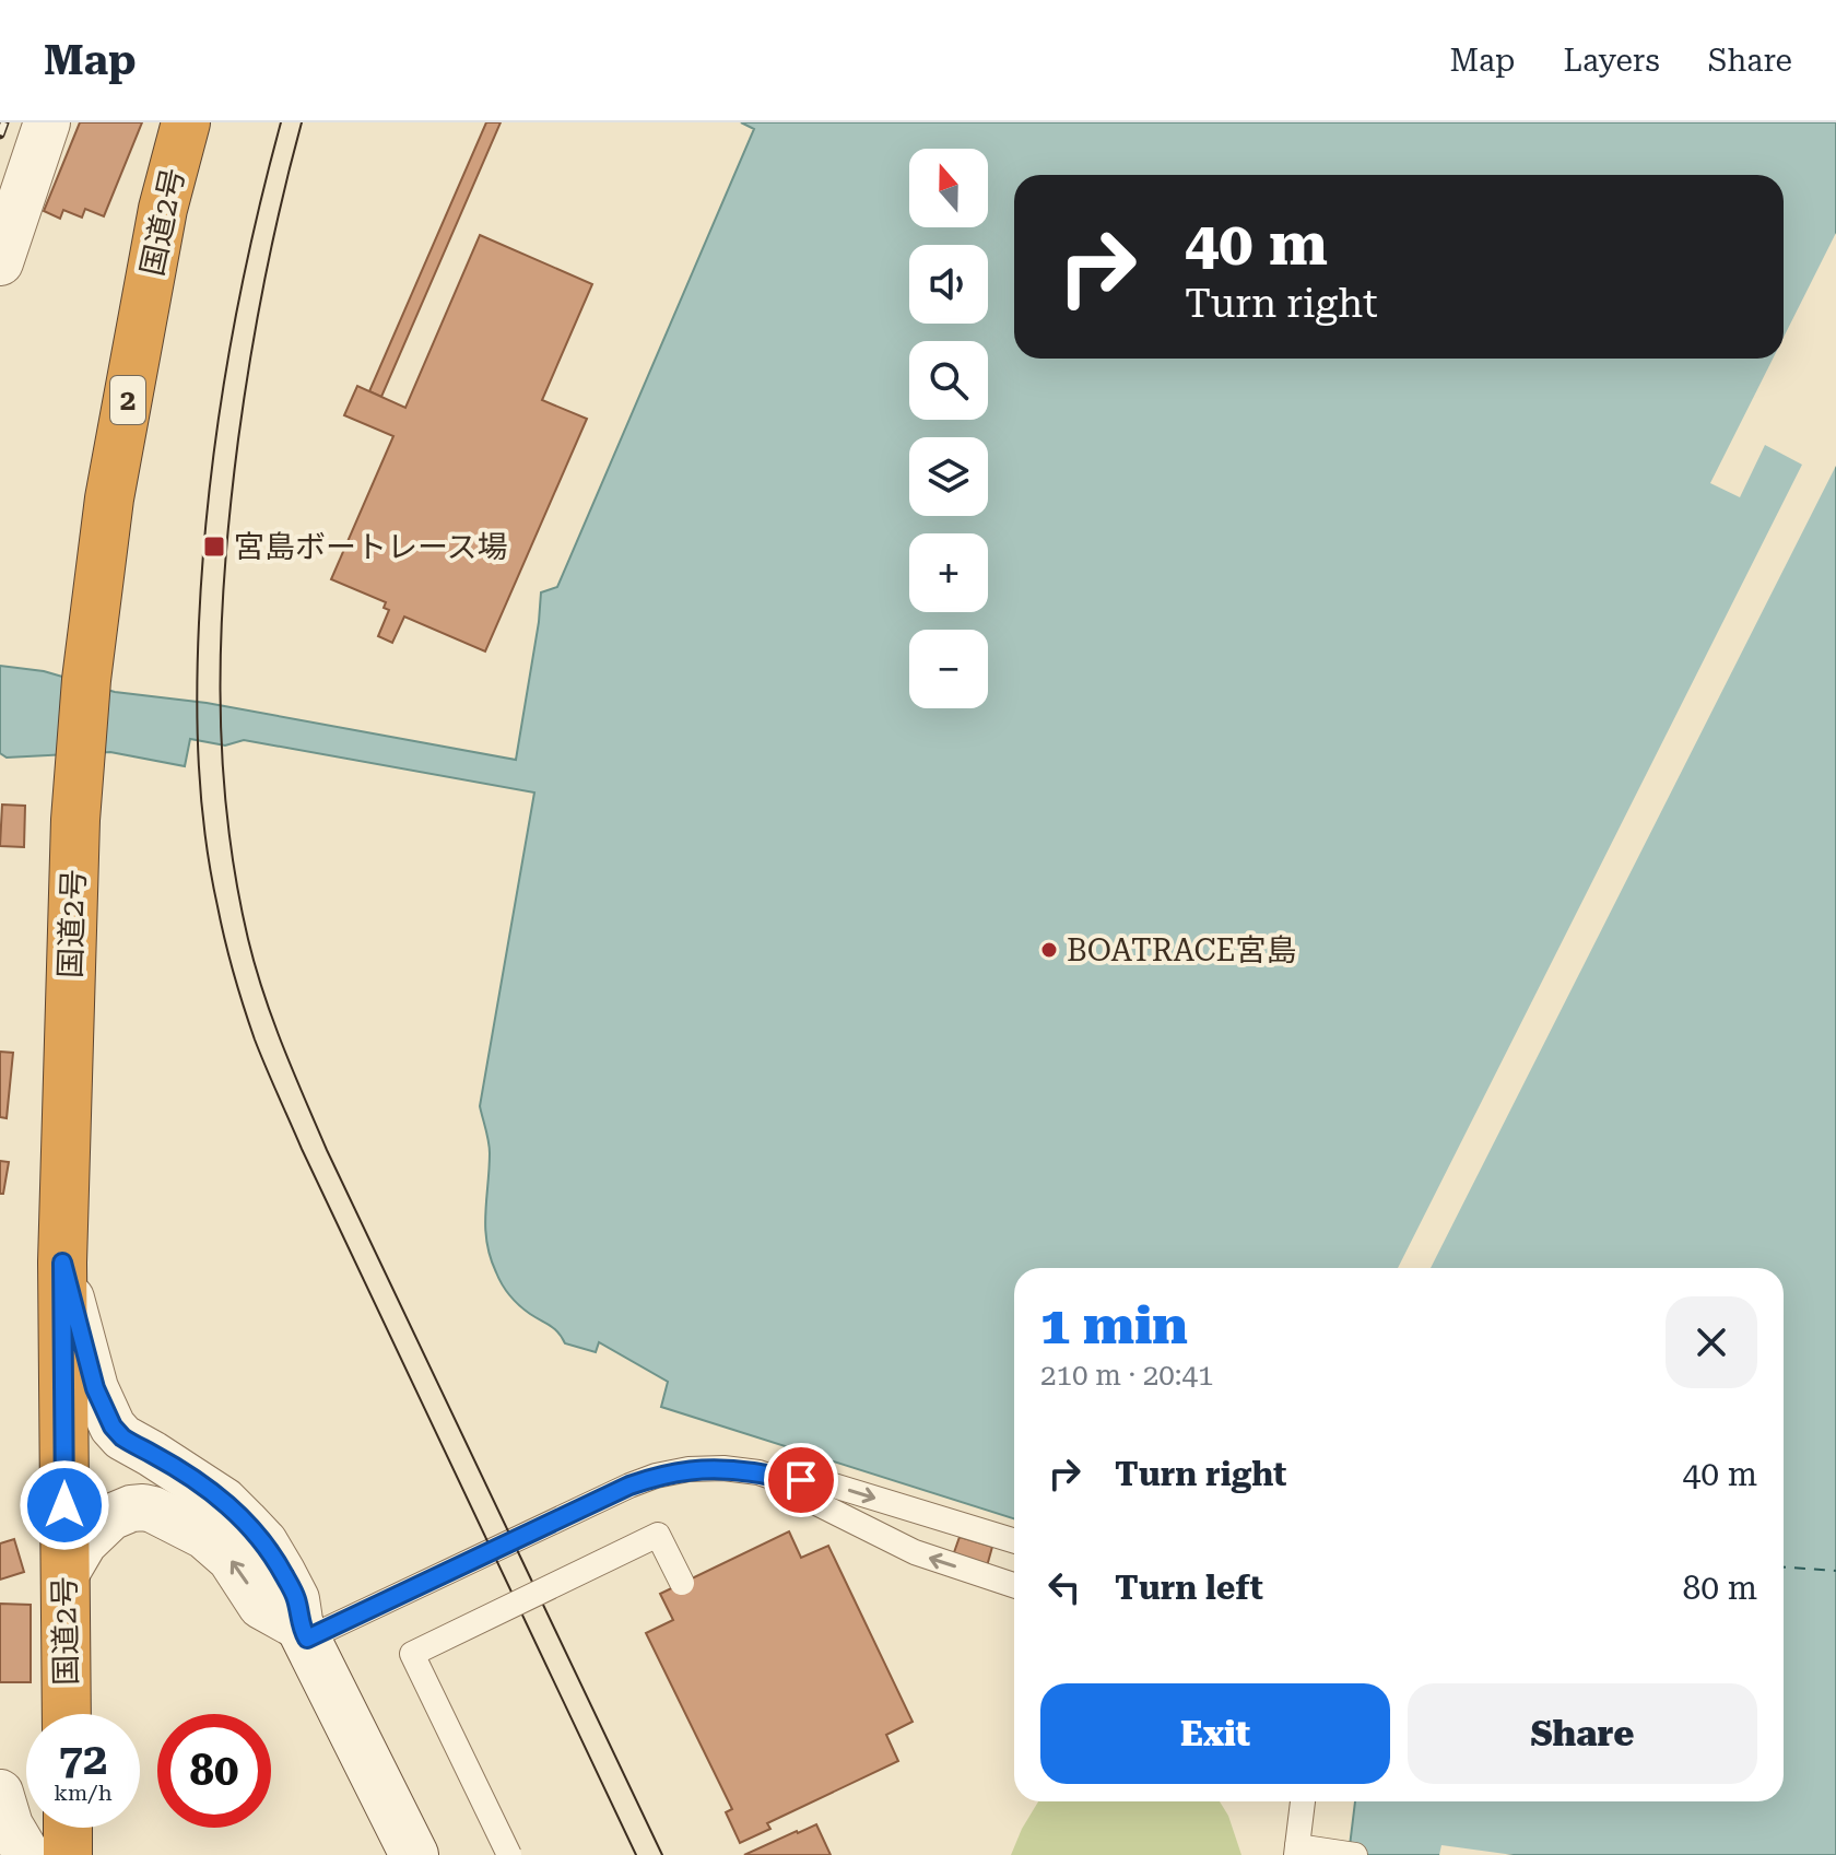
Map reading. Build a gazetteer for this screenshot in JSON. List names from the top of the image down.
{
  "streets": {
    "highway": ["国道2号", "2"]
  },
  "places": {
    "transit": ["宮島ボートレース場"],
    "other": ["BOATRACE宮島"]
  },
  "north": "top",
  "page": {
    "header": "Map",
    "nav": ["Map", "Layers", "Share"],
    "map_buttons": ["+", "−"],
    "turn": ["40 m", "Turn right"],
    "heading": ["1 min", "210 m · 20:41"],
    "list": [
      {
        "name": "Turn right",
        "value": "40 m"
      },
      {
        "name": "Turn left",
        "value": "80 m"
      }
    ],
    "buttons": ["Exit", "Share"],
    "speed": "72 km/h",
    "limit": "80"
  }
}
